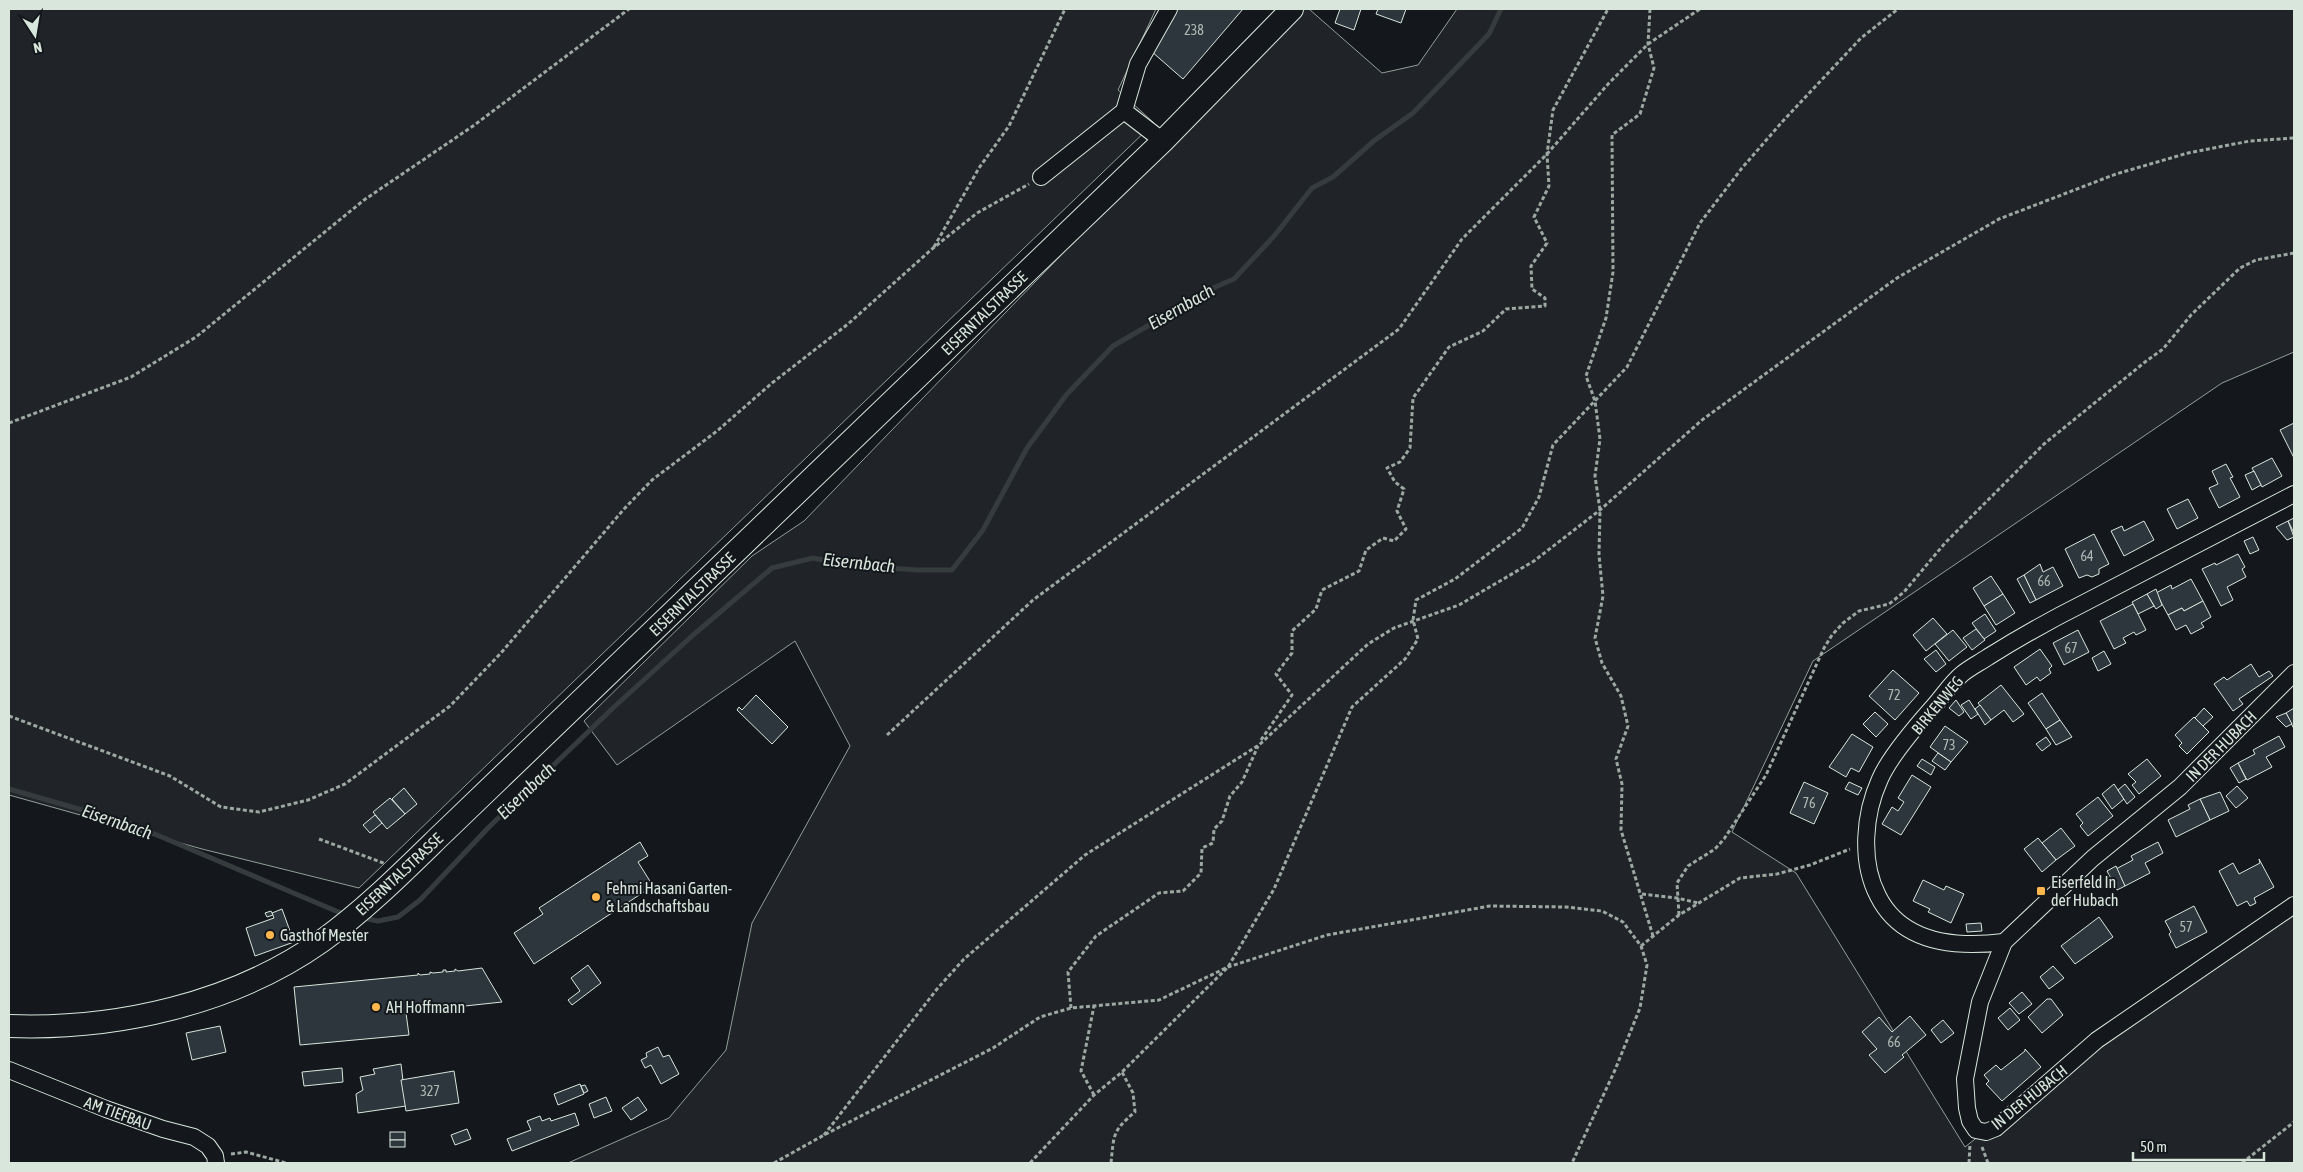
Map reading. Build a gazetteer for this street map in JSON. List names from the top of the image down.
{
  "streets": {
    "main road": ["EISERNTALSTRASSE"],
    "street": ["BIRKENWEG", "IN DER HUBACH", "AM TIEFBAU"]
  },
  "crossings": [
    ["BIRKENWEG", "IN DER HUBACH"]
  ],
  "water": ["Eisernbach"],
  "places": {
    "transit": ["Eiserfeld In der Hubach"],
    "other": ["Fehmi Hasani Garten- & Landschaftsbau", "Gasthof Mester", "AH Hoffmann"]
  },
  "house_numbers": [
    "238",
    "64",
    "66",
    "67",
    "72",
    "73",
    "76",
    "57",
    "66",
    "327"
  ],
  "scale_bar": "50 m",
  "north": "bottom"
}
